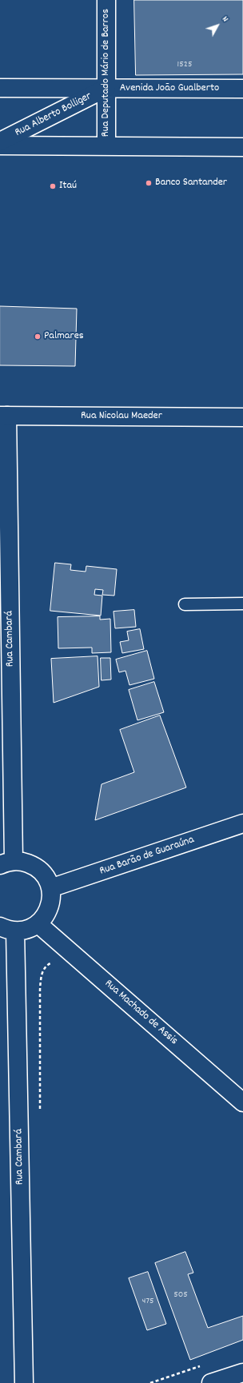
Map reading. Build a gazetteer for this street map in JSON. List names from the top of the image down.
{
  "streets": {
    "street": [
      "Rua Deputado Mário de Barros",
      "Avenida João Gualberto",
      "Rua Alberto Bolliger",
      "Rua Nicolau Maeder",
      "Rua Cambará",
      "Rua Barão de Guaraúna",
      "Rua Machado de Assis"
    ]
  },
  "crossings": [
    ["Rua Deputado Mário de Barros", "Avenida João Gualberto"],
    ["Rua Deputado Mário de Barros", "Rua Alberto Bolliger"],
    ["Avenida João Gualberto", "Rua Alberto Bolliger"],
    ["Rua Nicolau Maeder", "Rua Cambará"]
  ],
  "places": ["Banco Santander", "Itaú", "Palmares"],
  "house_numbers": ["1525", "505", "475"],
  "north": "top right"
}
